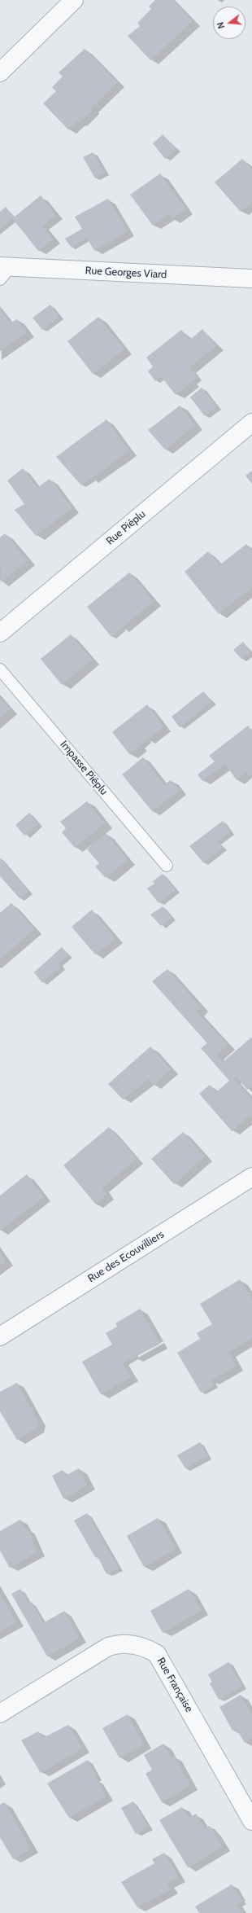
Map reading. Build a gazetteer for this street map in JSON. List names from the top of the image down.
{
  "streets": {
    "street": [
      "Rue Georges Viard",
      "Rue Piéplu",
      "Rue des Ecouvilliers",
      "Rue Française"
    ],
    "lane": ["Impasse Piéplu"]
  },
  "north": "left"
}
